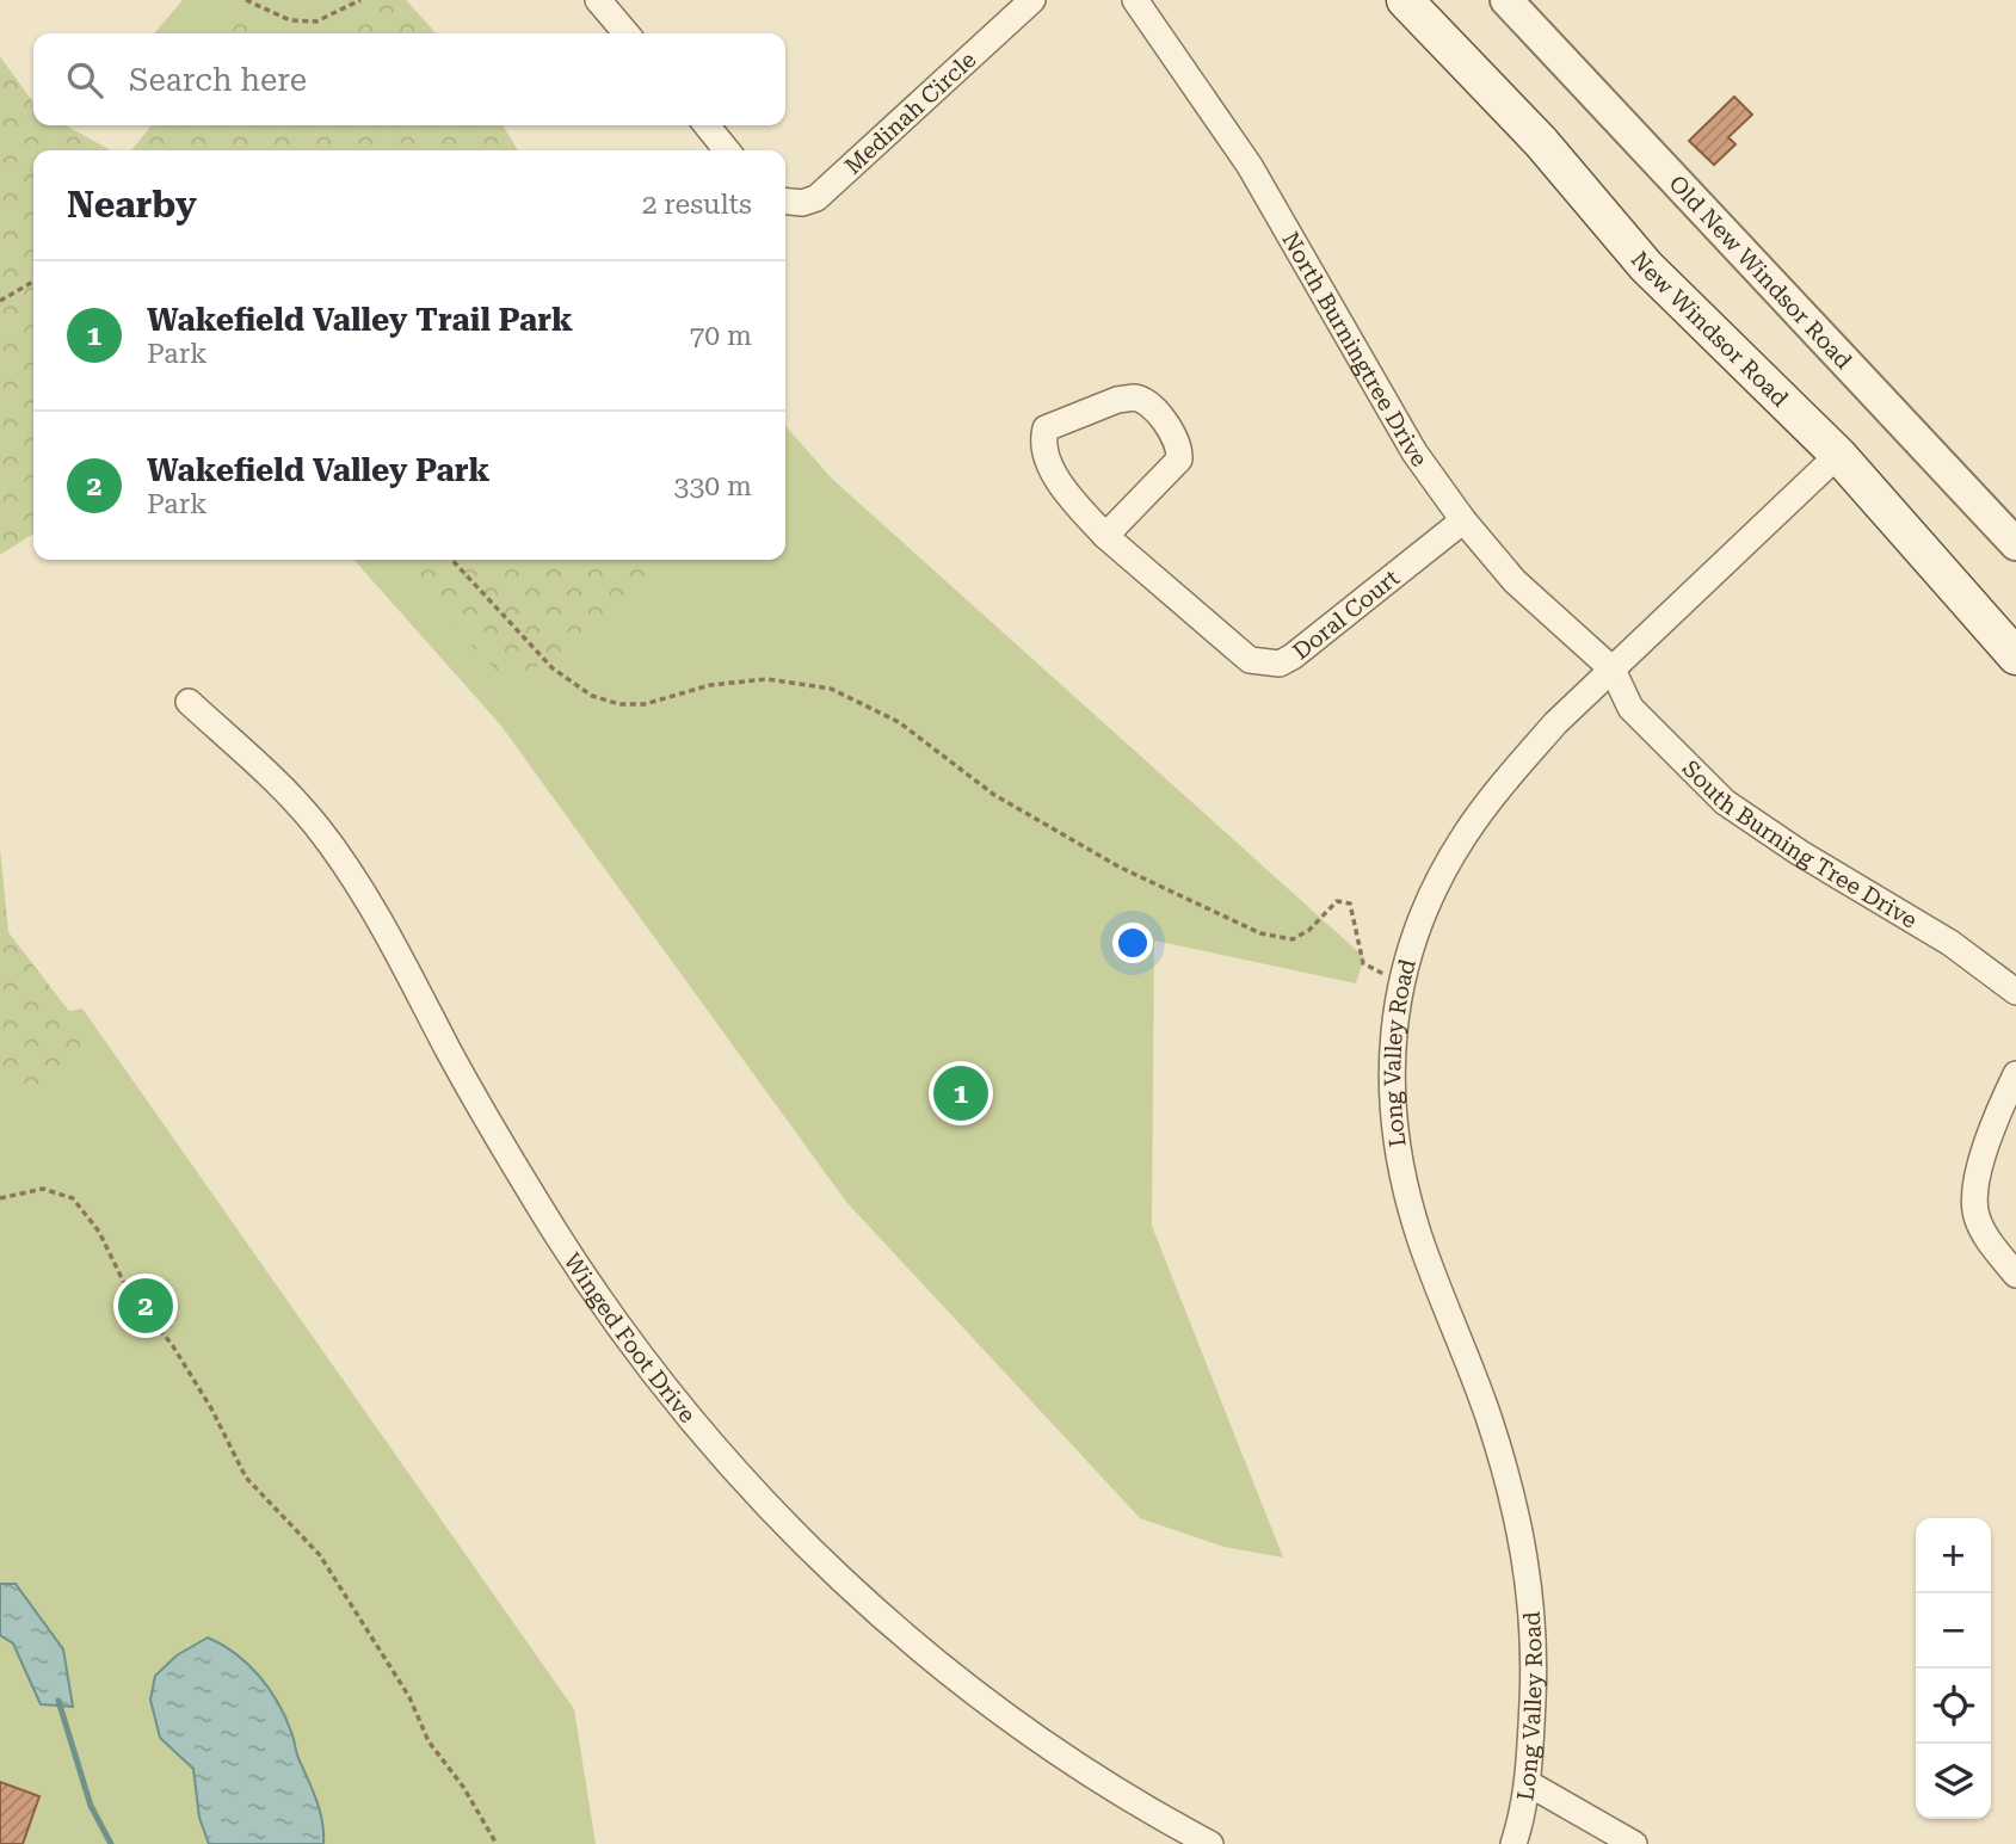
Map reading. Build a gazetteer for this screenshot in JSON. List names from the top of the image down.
{
  "streets": {
    "main road": ["New Windsor Road"],
    "street": [
      "Medinah Circle",
      "Old New Windsor Road",
      "North Burningtree Drive",
      "Doral Court",
      "South Burning Tree Drive",
      "Long Valley Road",
      "Winged Foot Drive"
    ]
  },
  "crossings": [
    ["New Windsor Road", "Long Valley Road"],
    ["North Burningtree Drive", "Doral Court"],
    ["North Burningtree Drive", "South Burning Tree Drive"],
    ["North Burningtree Drive", "Long Valley Road"],
    ["South Burning Tree Drive", "Long Valley Road"]
  ],
  "page": {
    "search": "Search here",
    "heading": ["Nearby", "2 results"],
    "list": [
      {
        "mark": "1",
        "name": "Wakefield Valley Trail Park",
        "note": "Park",
        "value": "70 m"
      },
      {
        "mark": "2",
        "name": "Wakefield Valley Park",
        "note": "Park",
        "value": "330 m"
      }
    ],
    "pins": ["1", "2"],
    "map_buttons": ["+", "−"]
  }
}
